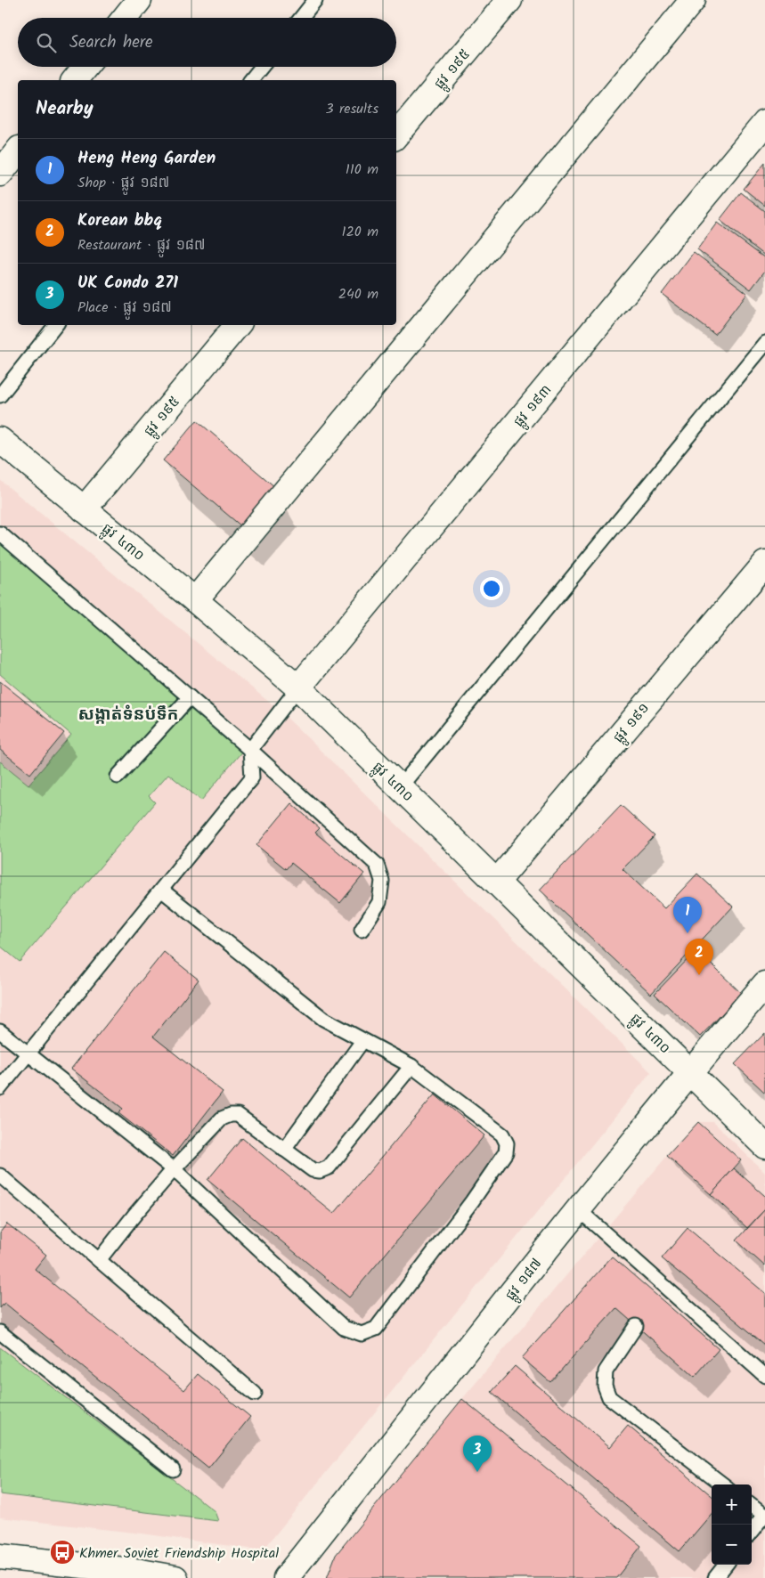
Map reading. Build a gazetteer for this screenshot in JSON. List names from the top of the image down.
{
  "streets": {
    "street": [
      "ផ្លូវ ១៩៥",
      "ផ្លូវ ១៩៣",
      "ផ្លូវ ៤៣០",
      "ផ្លូវ ១៩១",
      "ផ្លូវ ១៨៧"
    ]
  },
  "crossings": [
    ["ផ្លូវ ១៩៥", "ផ្លូវ ៤៣០"],
    ["ផ្លូវ ១៩៣", "ផ្លូវ ៤៣០"],
    ["ផ្លូវ ៤៣០", "ផ្លូវ ១៩១"],
    ["ផ្លូវ ៤៣០", "ផ្លូវ ១៨៧"]
  ],
  "districts": ["សង្កាត់ទំនប់ទឹក"],
  "places": {
    "bus stop": ["Khmer Soviet Friendship Hospital"]
  },
  "page": {
    "search": "Search here",
    "heading": ["Nearby", "3 results"],
    "list": [
      {
        "mark": "1",
        "name": "Heng Heng Garden",
        "note": "Shop · ផ្លូវ ១៨៧",
        "value": "110 m"
      },
      {
        "mark": "2",
        "name": "Korean bbq",
        "note": "Restaurant · ផ្លូវ ១៨៧",
        "value": "120 m"
      },
      {
        "mark": "3",
        "name": "UK Condo 271",
        "note": "Place · ផ្លូវ ១៨៧",
        "value": "240 m"
      }
    ],
    "pins": ["1", "2", "3"],
    "map_buttons": ["+", "−"]
  }
}
